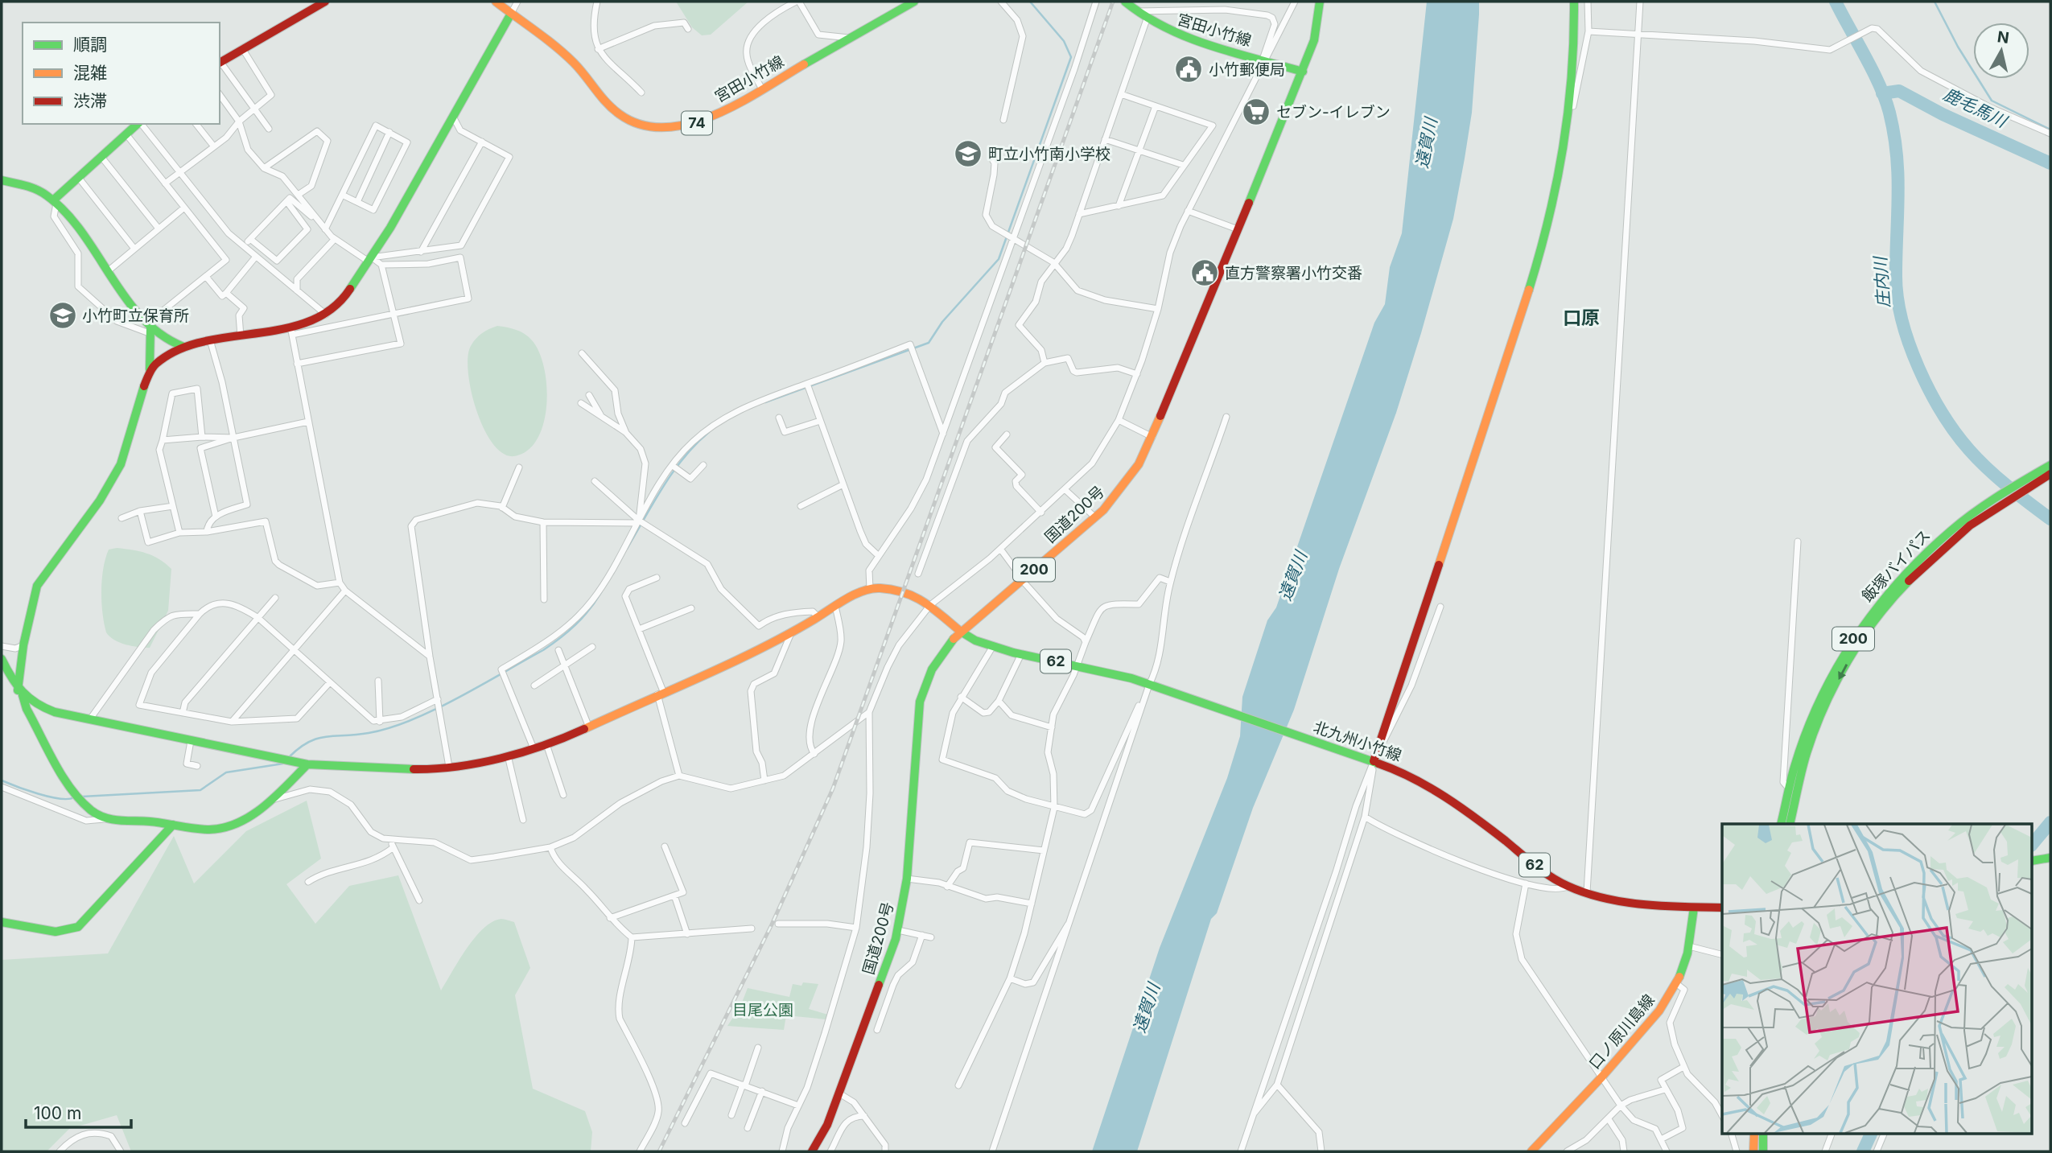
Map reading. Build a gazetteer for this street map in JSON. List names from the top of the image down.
{
  "streets": {
    "main road": [
      "宮田小竹線",
      "74",
      "国道200号",
      "飯塚バイパス",
      "200",
      "62",
      "北九州小竹線",
      "口ノ原川島線"
    ]
  },
  "crossings": [
    ["宮田小竹線", "国道200号"],
    ["国道200号", "北九州小竹線"],
    ["飯塚バイパス", "200"],
    ["北九州小竹線", "口ノ原川島線"]
  ],
  "districts": ["口原"],
  "water": ["鹿毛馬川", "遠賀川", "庄内川"],
  "parks": ["目尾公園"],
  "places": {
    "public building": ["小竹郵便局", "直方警察署小竹交番"],
    "supermarket": ["セブン-イレブン"],
    "school or university": ["町立小竹南小学校", "小竹町立保育所"]
  },
  "legend": ["順調", "混雑", "渋滞"],
  "scale_bar": "100 m",
  "north": "top"
}
